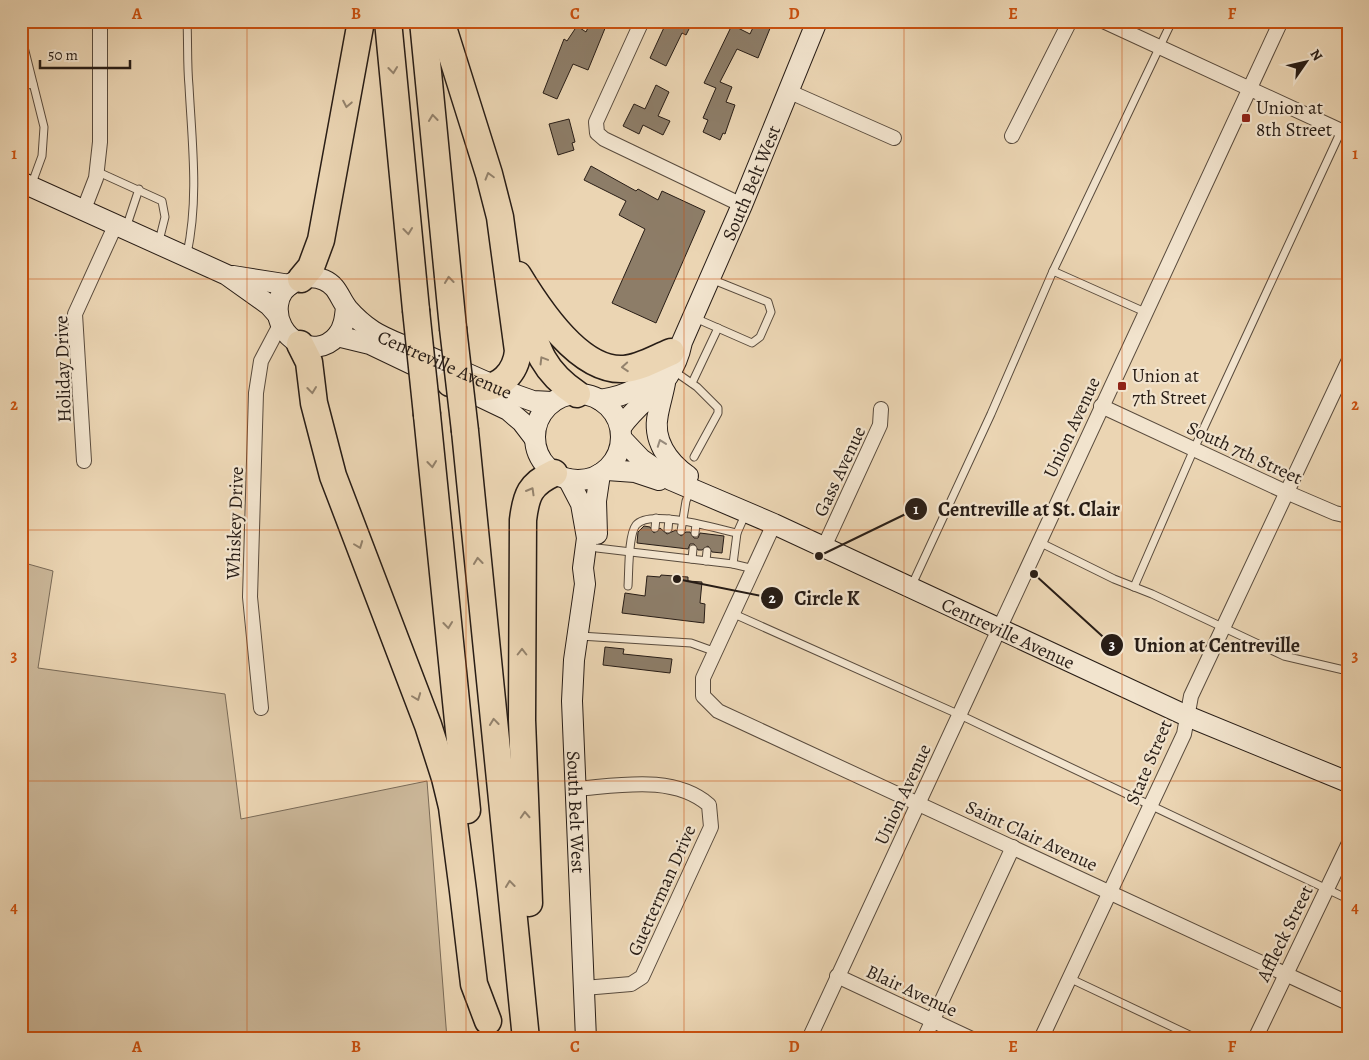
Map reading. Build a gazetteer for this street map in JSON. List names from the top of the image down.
{
  "streets": {
    "main road": ["South Belt West", "Centreville Avenue"],
    "street": [
      "Holiday Drive",
      "Union Avenue",
      "South 7th Street",
      "Gass Avenue",
      "Whiskey Drive",
      "State Street",
      "Saint Clair Avenue",
      "Guetterman Drive",
      "Affleck Street",
      "Blair Avenue"
    ]
  },
  "crossings": [
    ["South Belt West", "Centreville Avenue"],
    ["South Belt West", "Guetterman Drive"],
    ["Centreville Avenue", "Holiday Drive"],
    ["Centreville Avenue", "Union Avenue"],
    ["Centreville Avenue", "Gass Avenue"],
    ["Centreville Avenue", "Whiskey Drive"],
    ["Centreville Avenue", "State Street"],
    ["Union Avenue", "South 7th Street"],
    ["Union Avenue", "Saint Clair Avenue"],
    ["Union Avenue", "Blair Avenue"],
    ["South 7th Street", "State Street"],
    ["State Street", "Saint Clair Avenue"],
    ["Saint Clair Avenue", "Affleck Street"]
  ],
  "places": {
    "transit": ["Union at 8th Street", "Union at 7th Street"],
    "other": ["Centreville at St. Clair", "Union at Centreville", "Circle K"]
  },
  "scale_bar": "50 m",
  "north": "top right",
  "grid": {
    "columns": [
      "A",
      "B",
      "C",
      "D",
      "E",
      "F"
    ],
    "rows": [
      "1",
      "2",
      "3",
      "4"
    ]
  }
}
